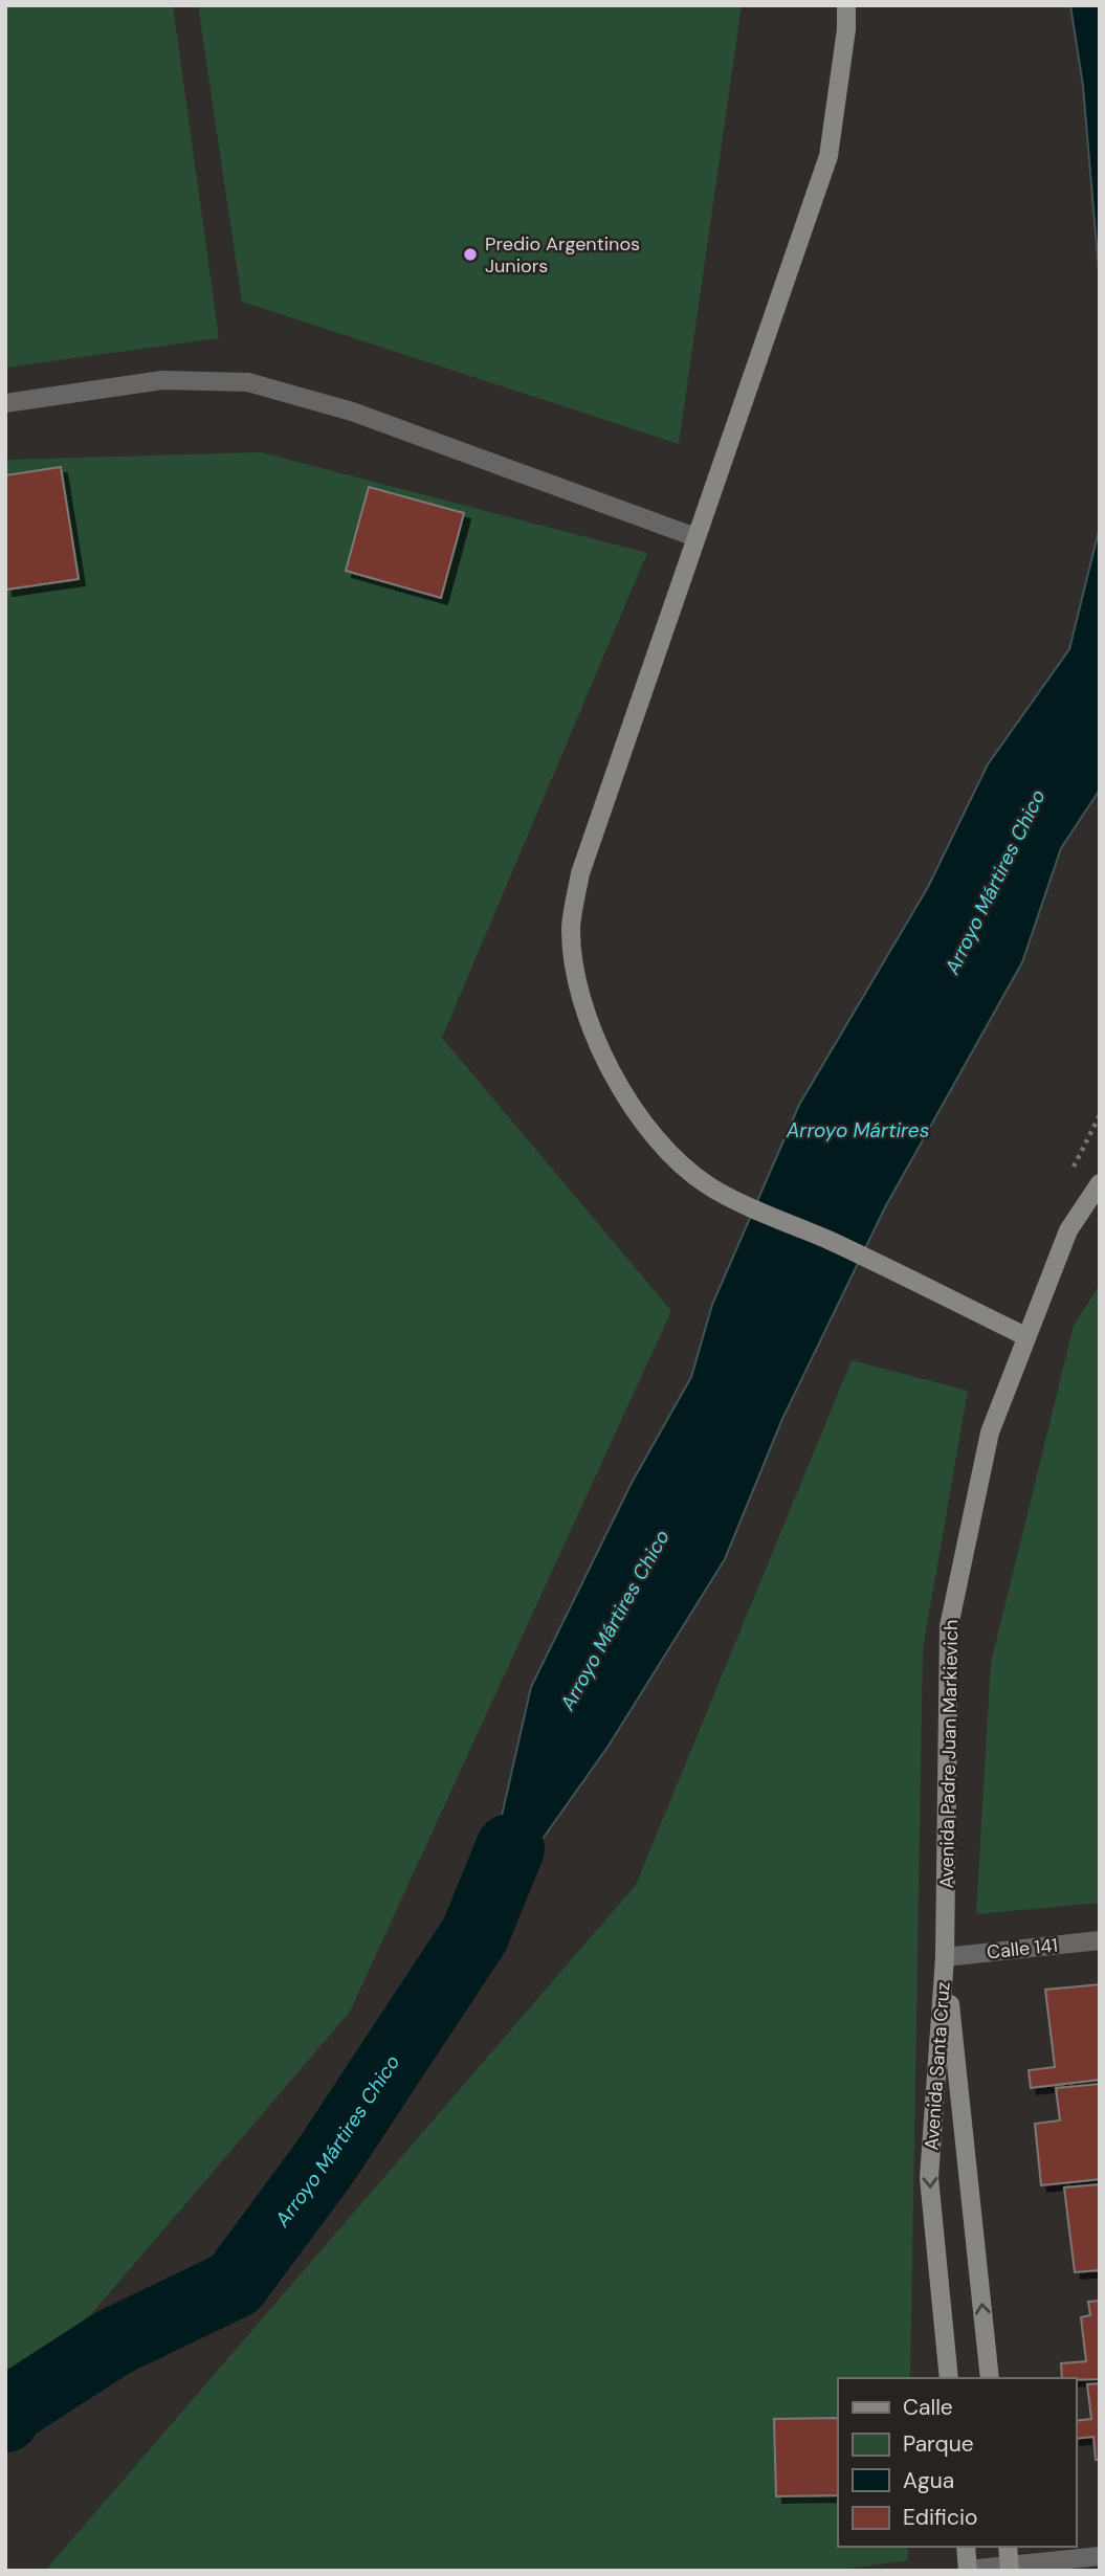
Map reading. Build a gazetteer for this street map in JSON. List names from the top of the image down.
{
  "streets": {
    "main road": ["Avenida Padre Juan Markievich", "Avenida Santa Cruz"],
    "street": ["Calle 141"]
  },
  "crossings": [
    ["Avenida Padre Juan Markievich", "Calle 141"],
    ["Avenida Padre Juan Markievich", "Avenida Santa Cruz"],
    ["Calle 141", "Avenida Santa Cruz"]
  ],
  "water": ["Arroyo Mártires Chico", "Arroyo Mártires"],
  "places": ["Predio Argentinos Juniors"],
  "legend": [
    "Calle",
    "Parque",
    "Agua",
    "Edificio"
  ]
}
